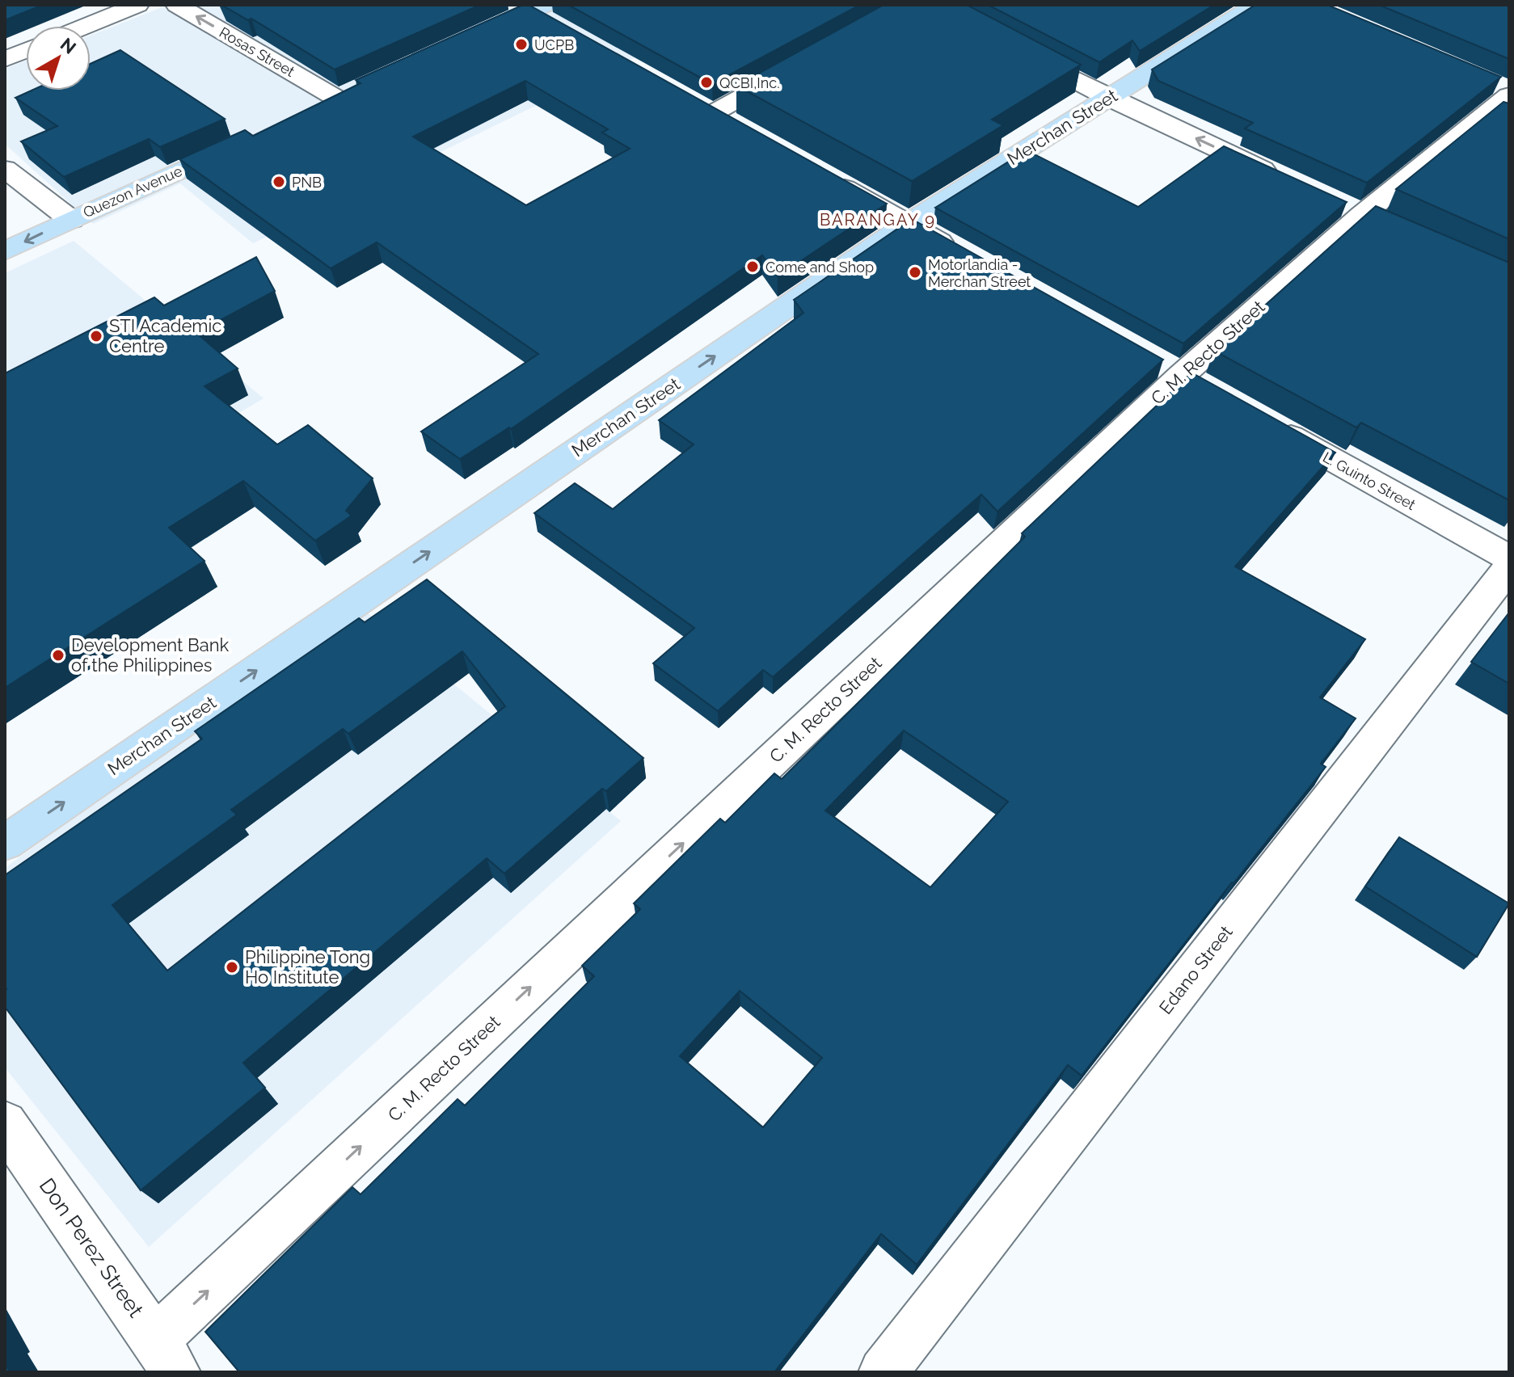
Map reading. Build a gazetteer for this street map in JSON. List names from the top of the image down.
{
  "streets": {
    "main road": ["Merchan Street", "Quezon Avenue"],
    "street": [
      "Rosas Street",
      "C. M. Recto Street",
      "L. Guinto Street",
      "Edano Street",
      "Don Perez Street"
    ]
  },
  "crossings": [
    ["C. M. Recto Street", "Don Perez Street"]
  ],
  "one_way": ["Rosas Street", "Merchan Street", "C. M. Recto Street"],
  "districts": ["BARANGAY 9"],
  "places": [
    "UCPB",
    "QCBI,Inc.",
    "PNB",
    "Come and Shop",
    "Motorlandia - Merchan Street",
    "STI Academic Centre",
    "Development Bank of the Philippines",
    "Philippine Tong Ho Institute"
  ],
  "north": "top right"
}
